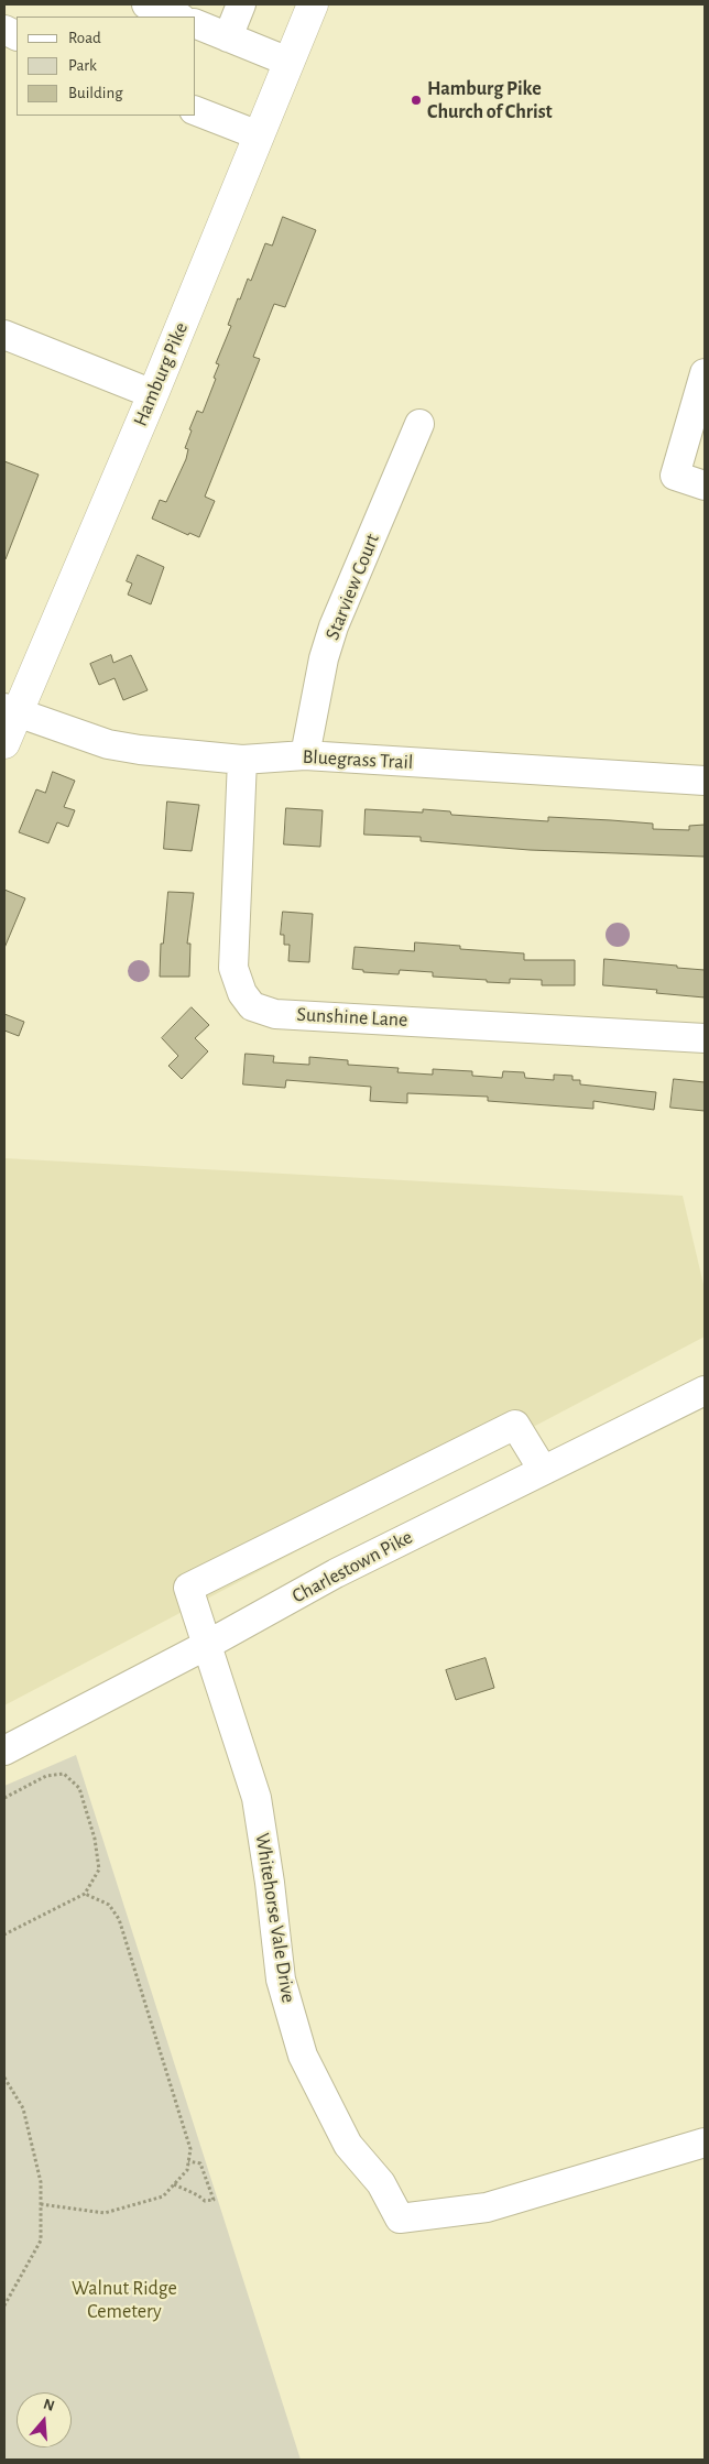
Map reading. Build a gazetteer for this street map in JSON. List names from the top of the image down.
{
  "streets": {
    "main road": ["Hamburg Pike"],
    "street": [
      "Starview Court",
      "Bluegrass Trail",
      "Sunshine Lane",
      "Charlestown Pike",
      "Whitehorse Vale Drive"
    ]
  },
  "crossings": [
    ["Hamburg Pike", "Bluegrass Trail"],
    ["Starview Court", "Bluegrass Trail"],
    ["Bluegrass Trail", "Sunshine Lane"],
    ["Charlestown Pike", "Whitehorse Vale Drive"]
  ],
  "parks": ["Walnut Ridge Cemetery"],
  "places": ["Hamburg Pike Church of Christ"],
  "legend": ["Road", "Park", "Building"],
  "north": "top"
}
